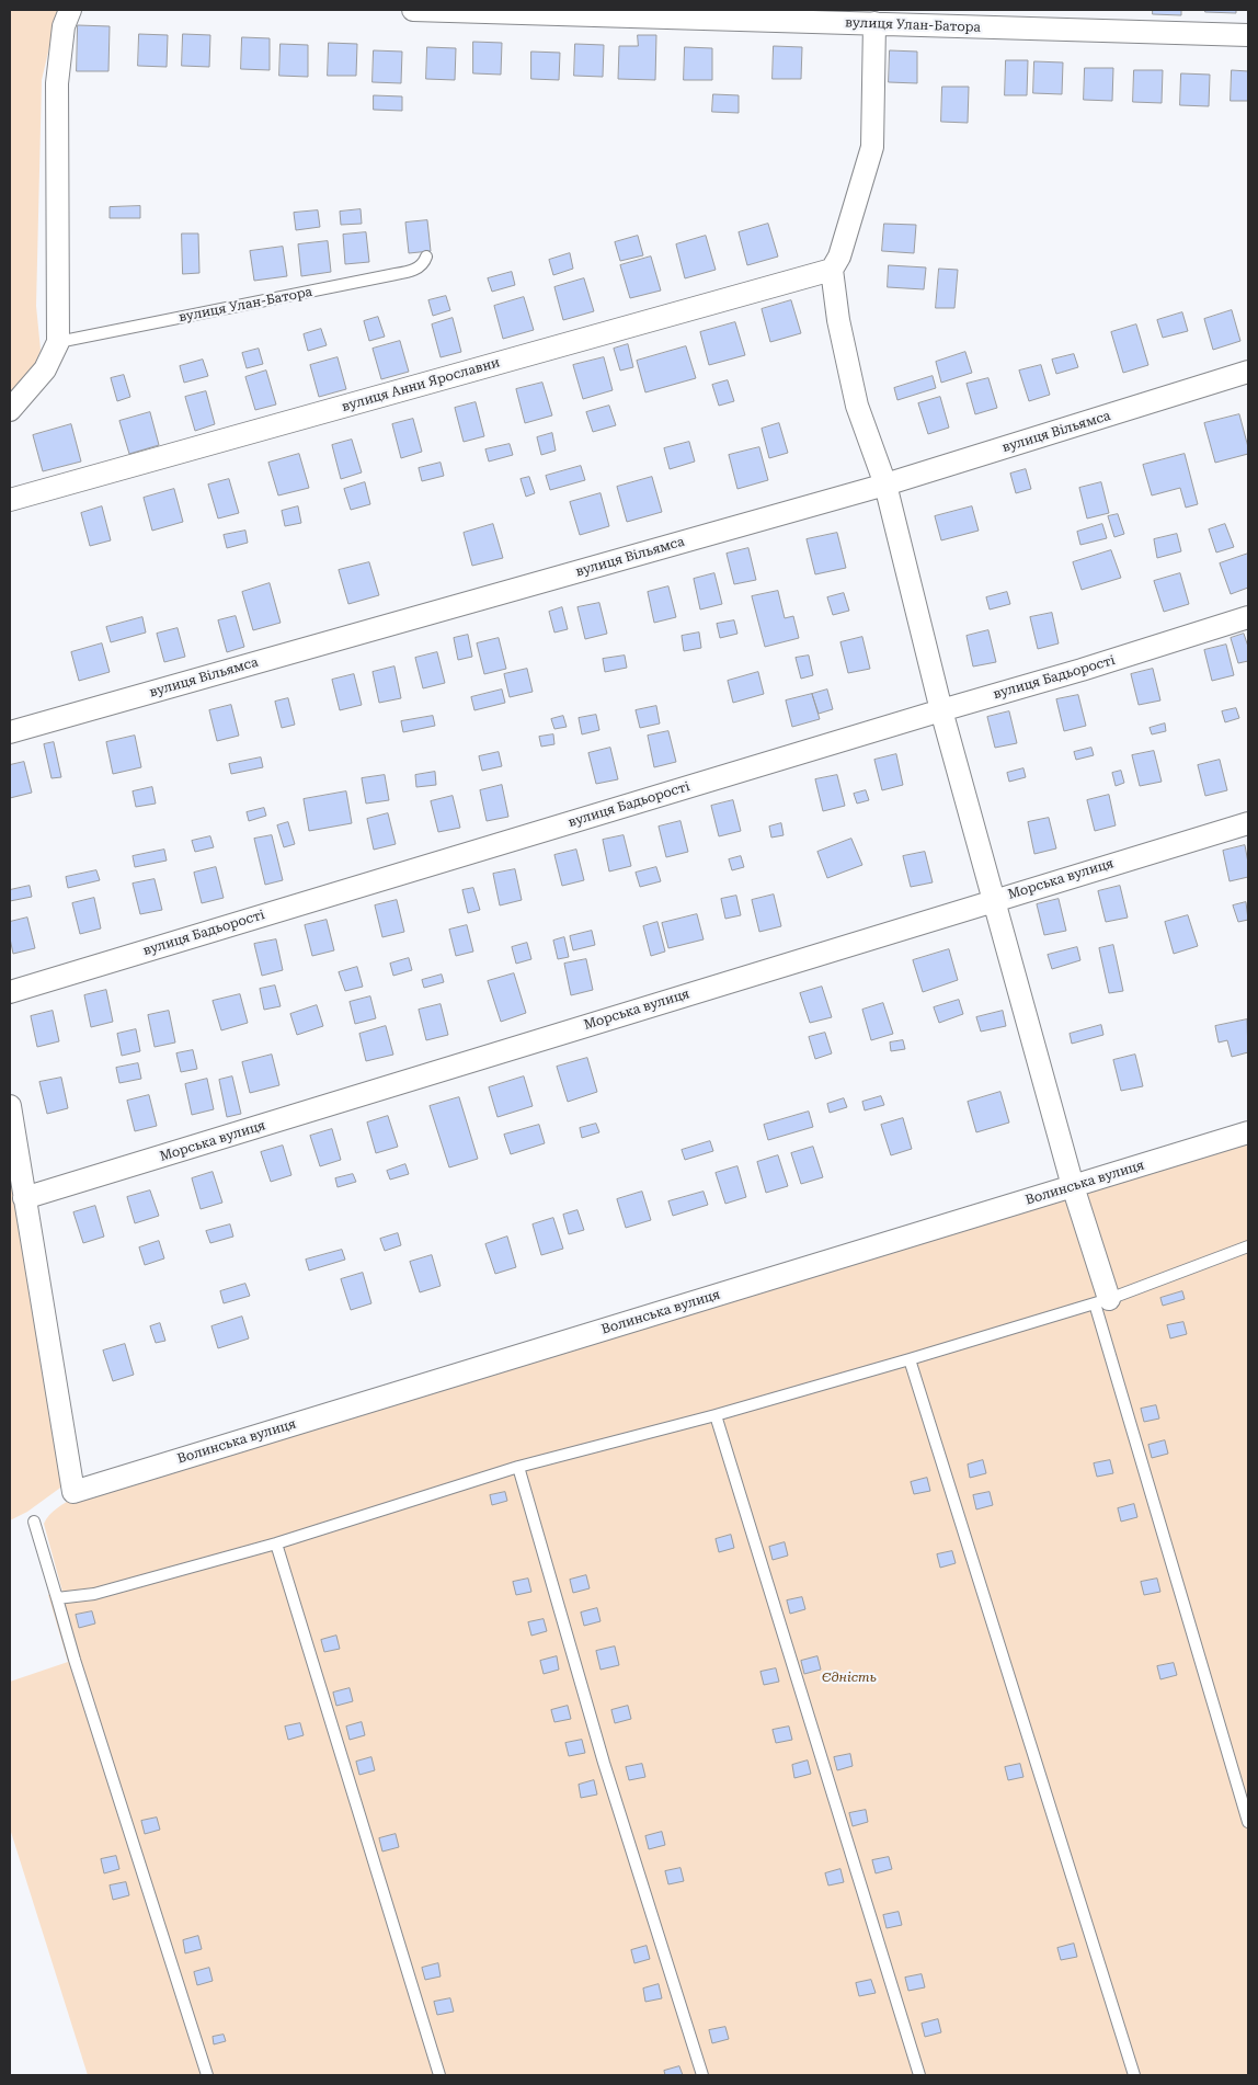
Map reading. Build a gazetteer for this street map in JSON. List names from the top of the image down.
{
  "streets": {
    "street": [
      "вулиця Улан-Батора",
      "вулиця Анни Ярославни",
      "вулиця Вільямса",
      "вулиця Бадьорості",
      "Морська вулиця",
      "Волинська вулиця"
    ]
  },
  "crossings": [
    ["Морська вулиця", "Волинська вулиця"]
  ],
  "parks": ["Єдність"]
}
